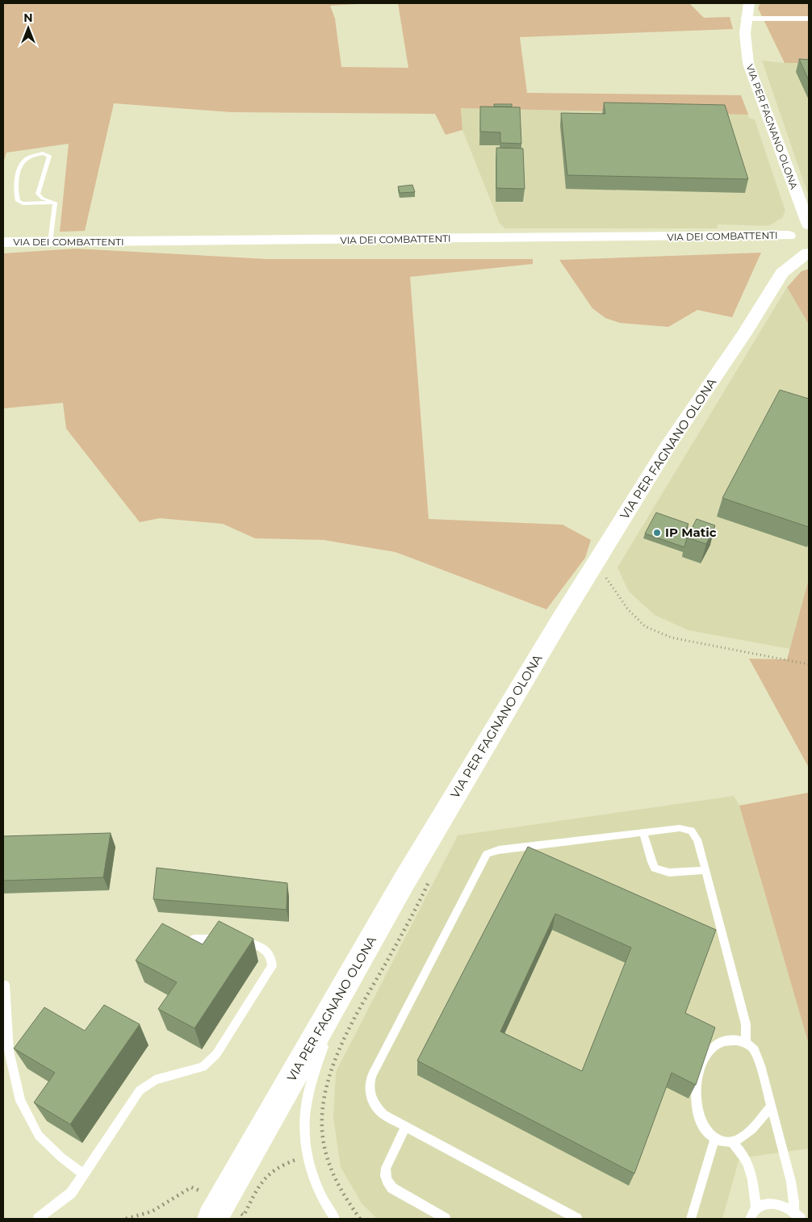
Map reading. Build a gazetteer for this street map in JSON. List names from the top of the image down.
{
  "streets": {
    "main road": ["VIA PER FAGNANO OLONA", "VIA DEI COMBATTENTI"]
  },
  "crossings": [
    ["VIA PER FAGNANO OLONA", "VIA DEI COMBATTENTI"]
  ],
  "places": ["IP Matic"],
  "north": "top"
}
